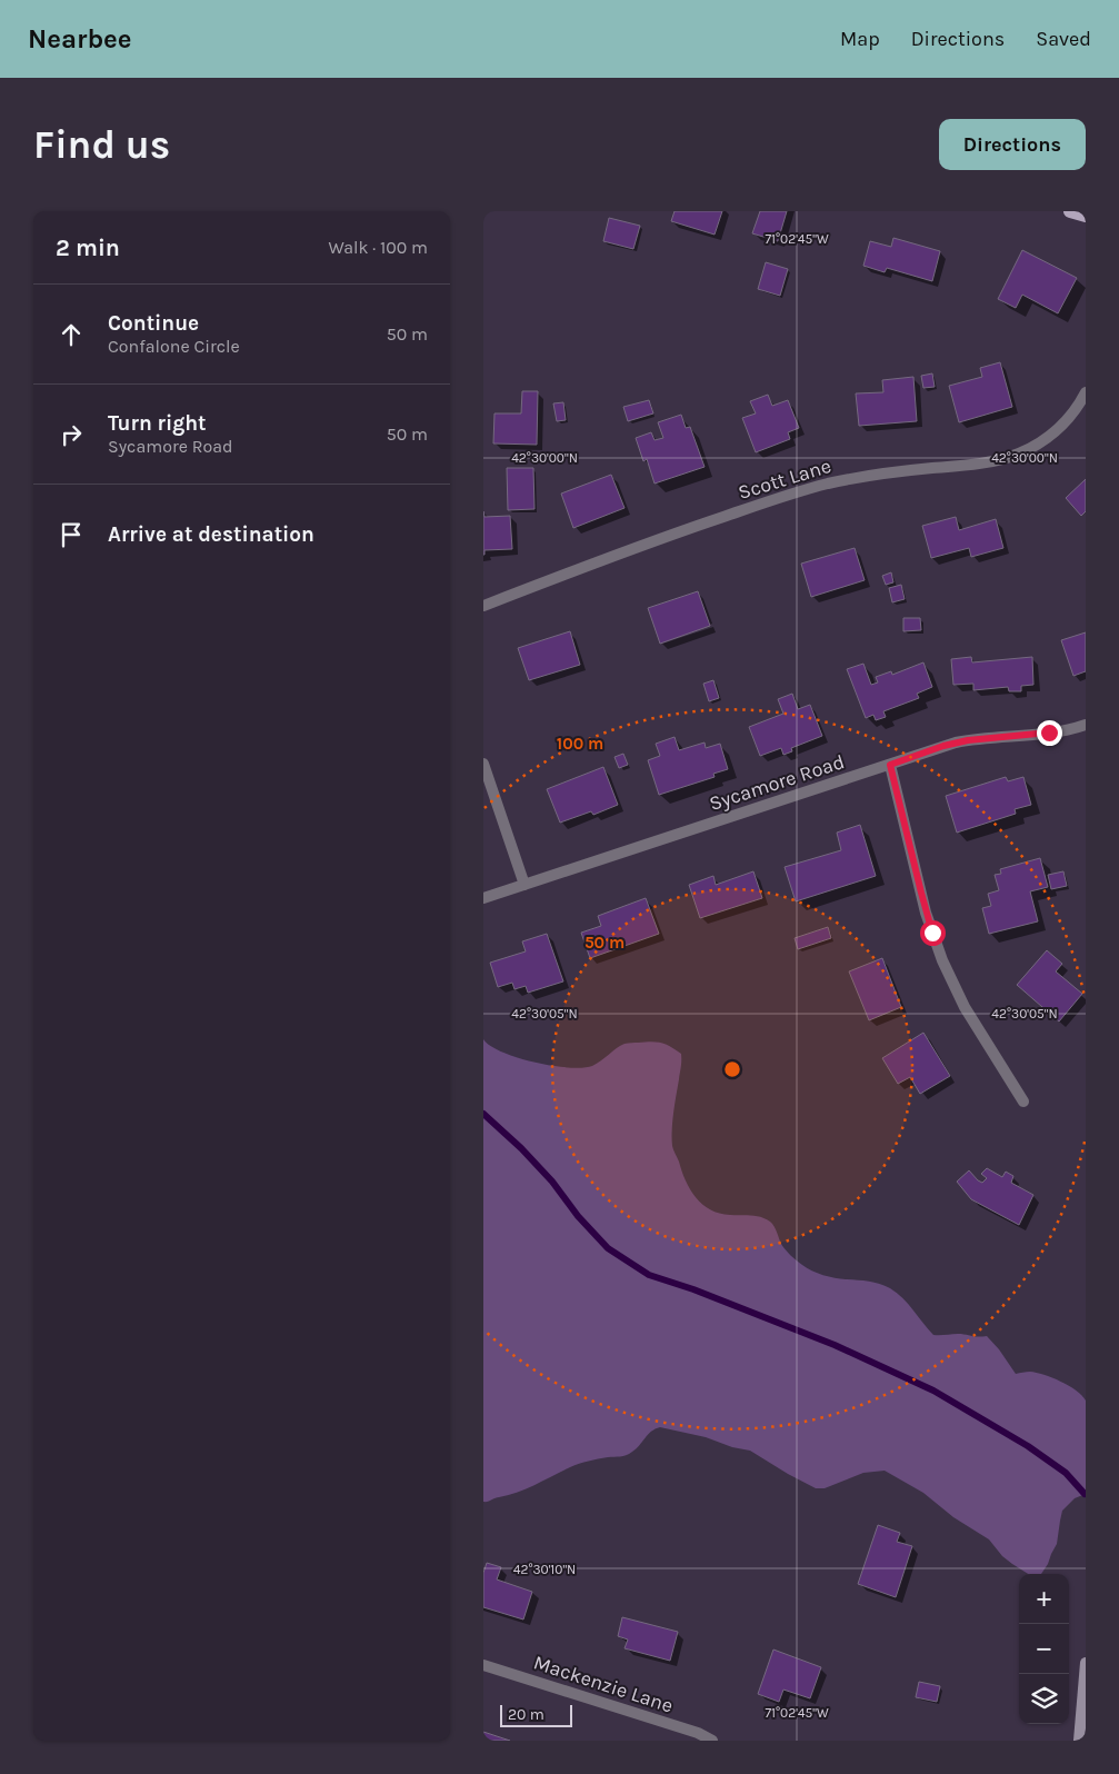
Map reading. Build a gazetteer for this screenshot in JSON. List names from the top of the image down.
{
  "streets": {
    "street": ["Scott Lane", "Sycamore Road", "Mackenzie Lane"]
  },
  "scale_bar": "20 m",
  "page": {
    "header": "Nearbee",
    "nav": ["Map", "Directions", "Saved"],
    "buttons": "Directions",
    "title": "Find us",
    "heading": ["2 min", "Walk · 100 m"],
    "list": [
      ["Continue", "Confalone Circle", "50 m"],
      ["Turn right", "Sycamore Road", "50 m"],
      "Arrive at destination"
    ],
    "map_buttons": ["+", "−"],
    "scale": "20 m"
  },
  "coordinates": [
    "71°02'45\"W",
    "42°30'00\"N",
    "42°30'05\"N",
    "42°30'10\"N"
  ],
  "rings": ["100 m", "50 m"]
}
